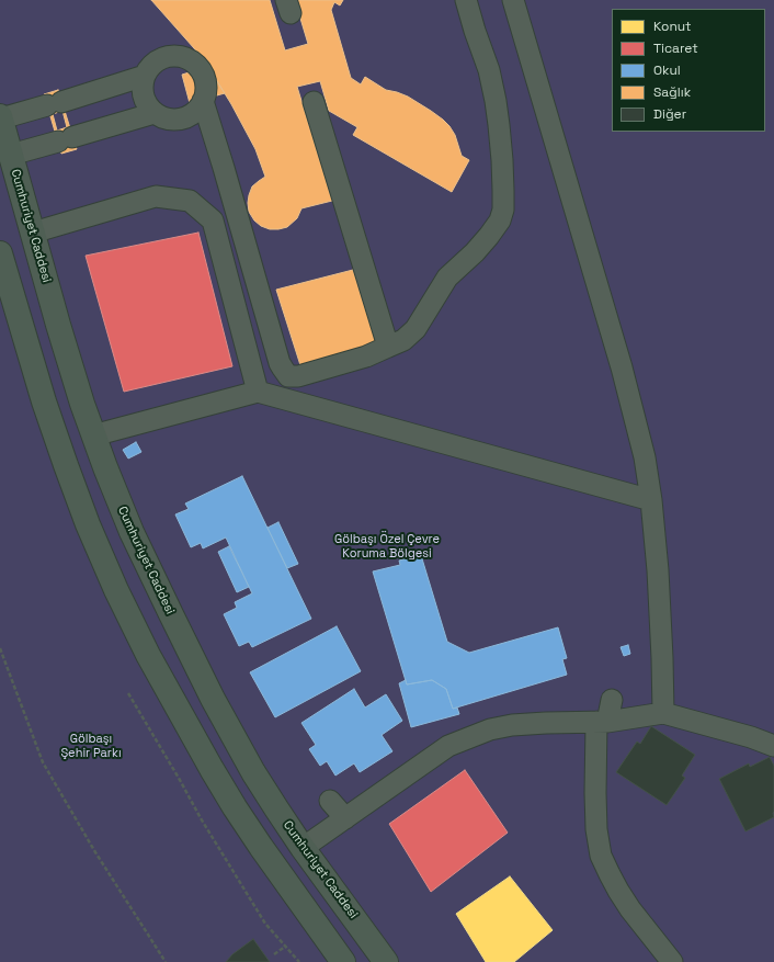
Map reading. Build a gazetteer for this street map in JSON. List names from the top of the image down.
{
  "streets": {
    "main road": ["Cumhuriyet Caddesi"]
  },
  "parks": ["Gölbaşı Özel Çevre Koruma Bölgesi", "Gölbaşı Şehir Parkı"],
  "legend": [
    "Konut",
    "Ticaret",
    "Okul",
    "Sağlık",
    "Diğer"
  ]
}
